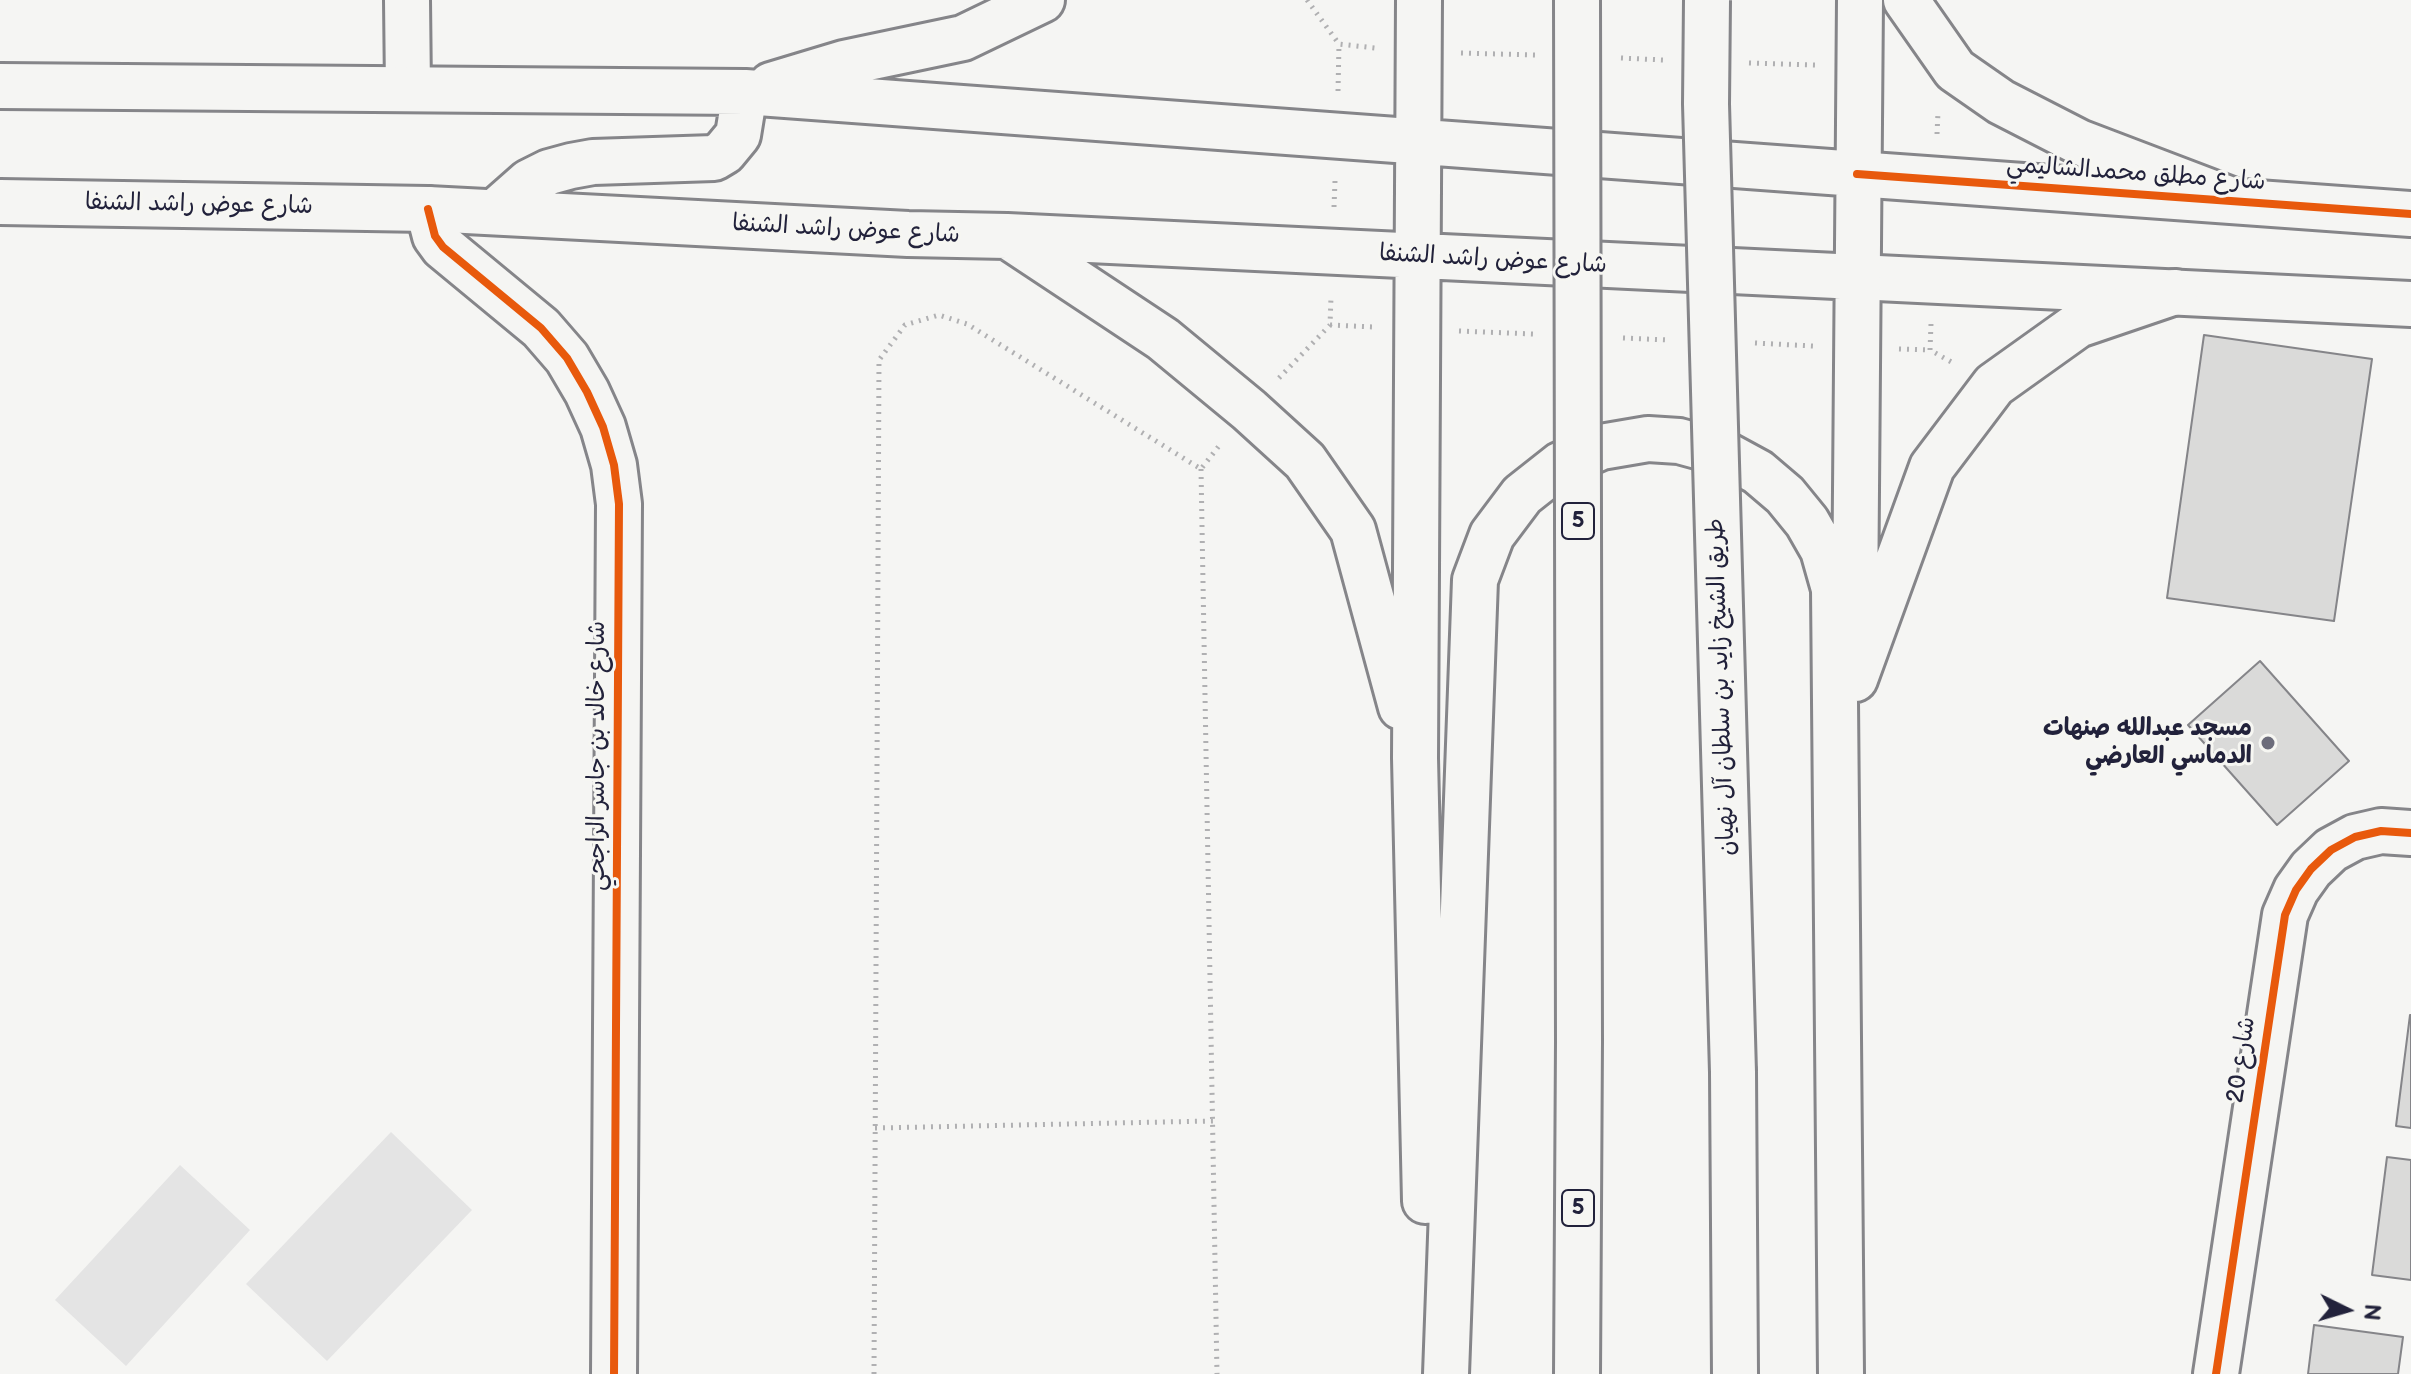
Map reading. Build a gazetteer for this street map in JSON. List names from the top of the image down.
{
  "streets": {
    "main road": [
      "شارع مطلق محمدالشاليمي",
      "شارع عوض راشد الشنفا",
      "5",
      "طريق الشيخ زايد بن سلطان آل نهيان",
      "شارع خالد بن جاسر الراجحي",
      "شارع 20"
    ]
  },
  "crossings": [
    ["شارع عوض راشد الشنفا", "شارع خالد بن جاسر الراجحي"]
  ],
  "places": ["مسجد عبدالله صنهات الدماسي العارضي"],
  "north": "right"
}
